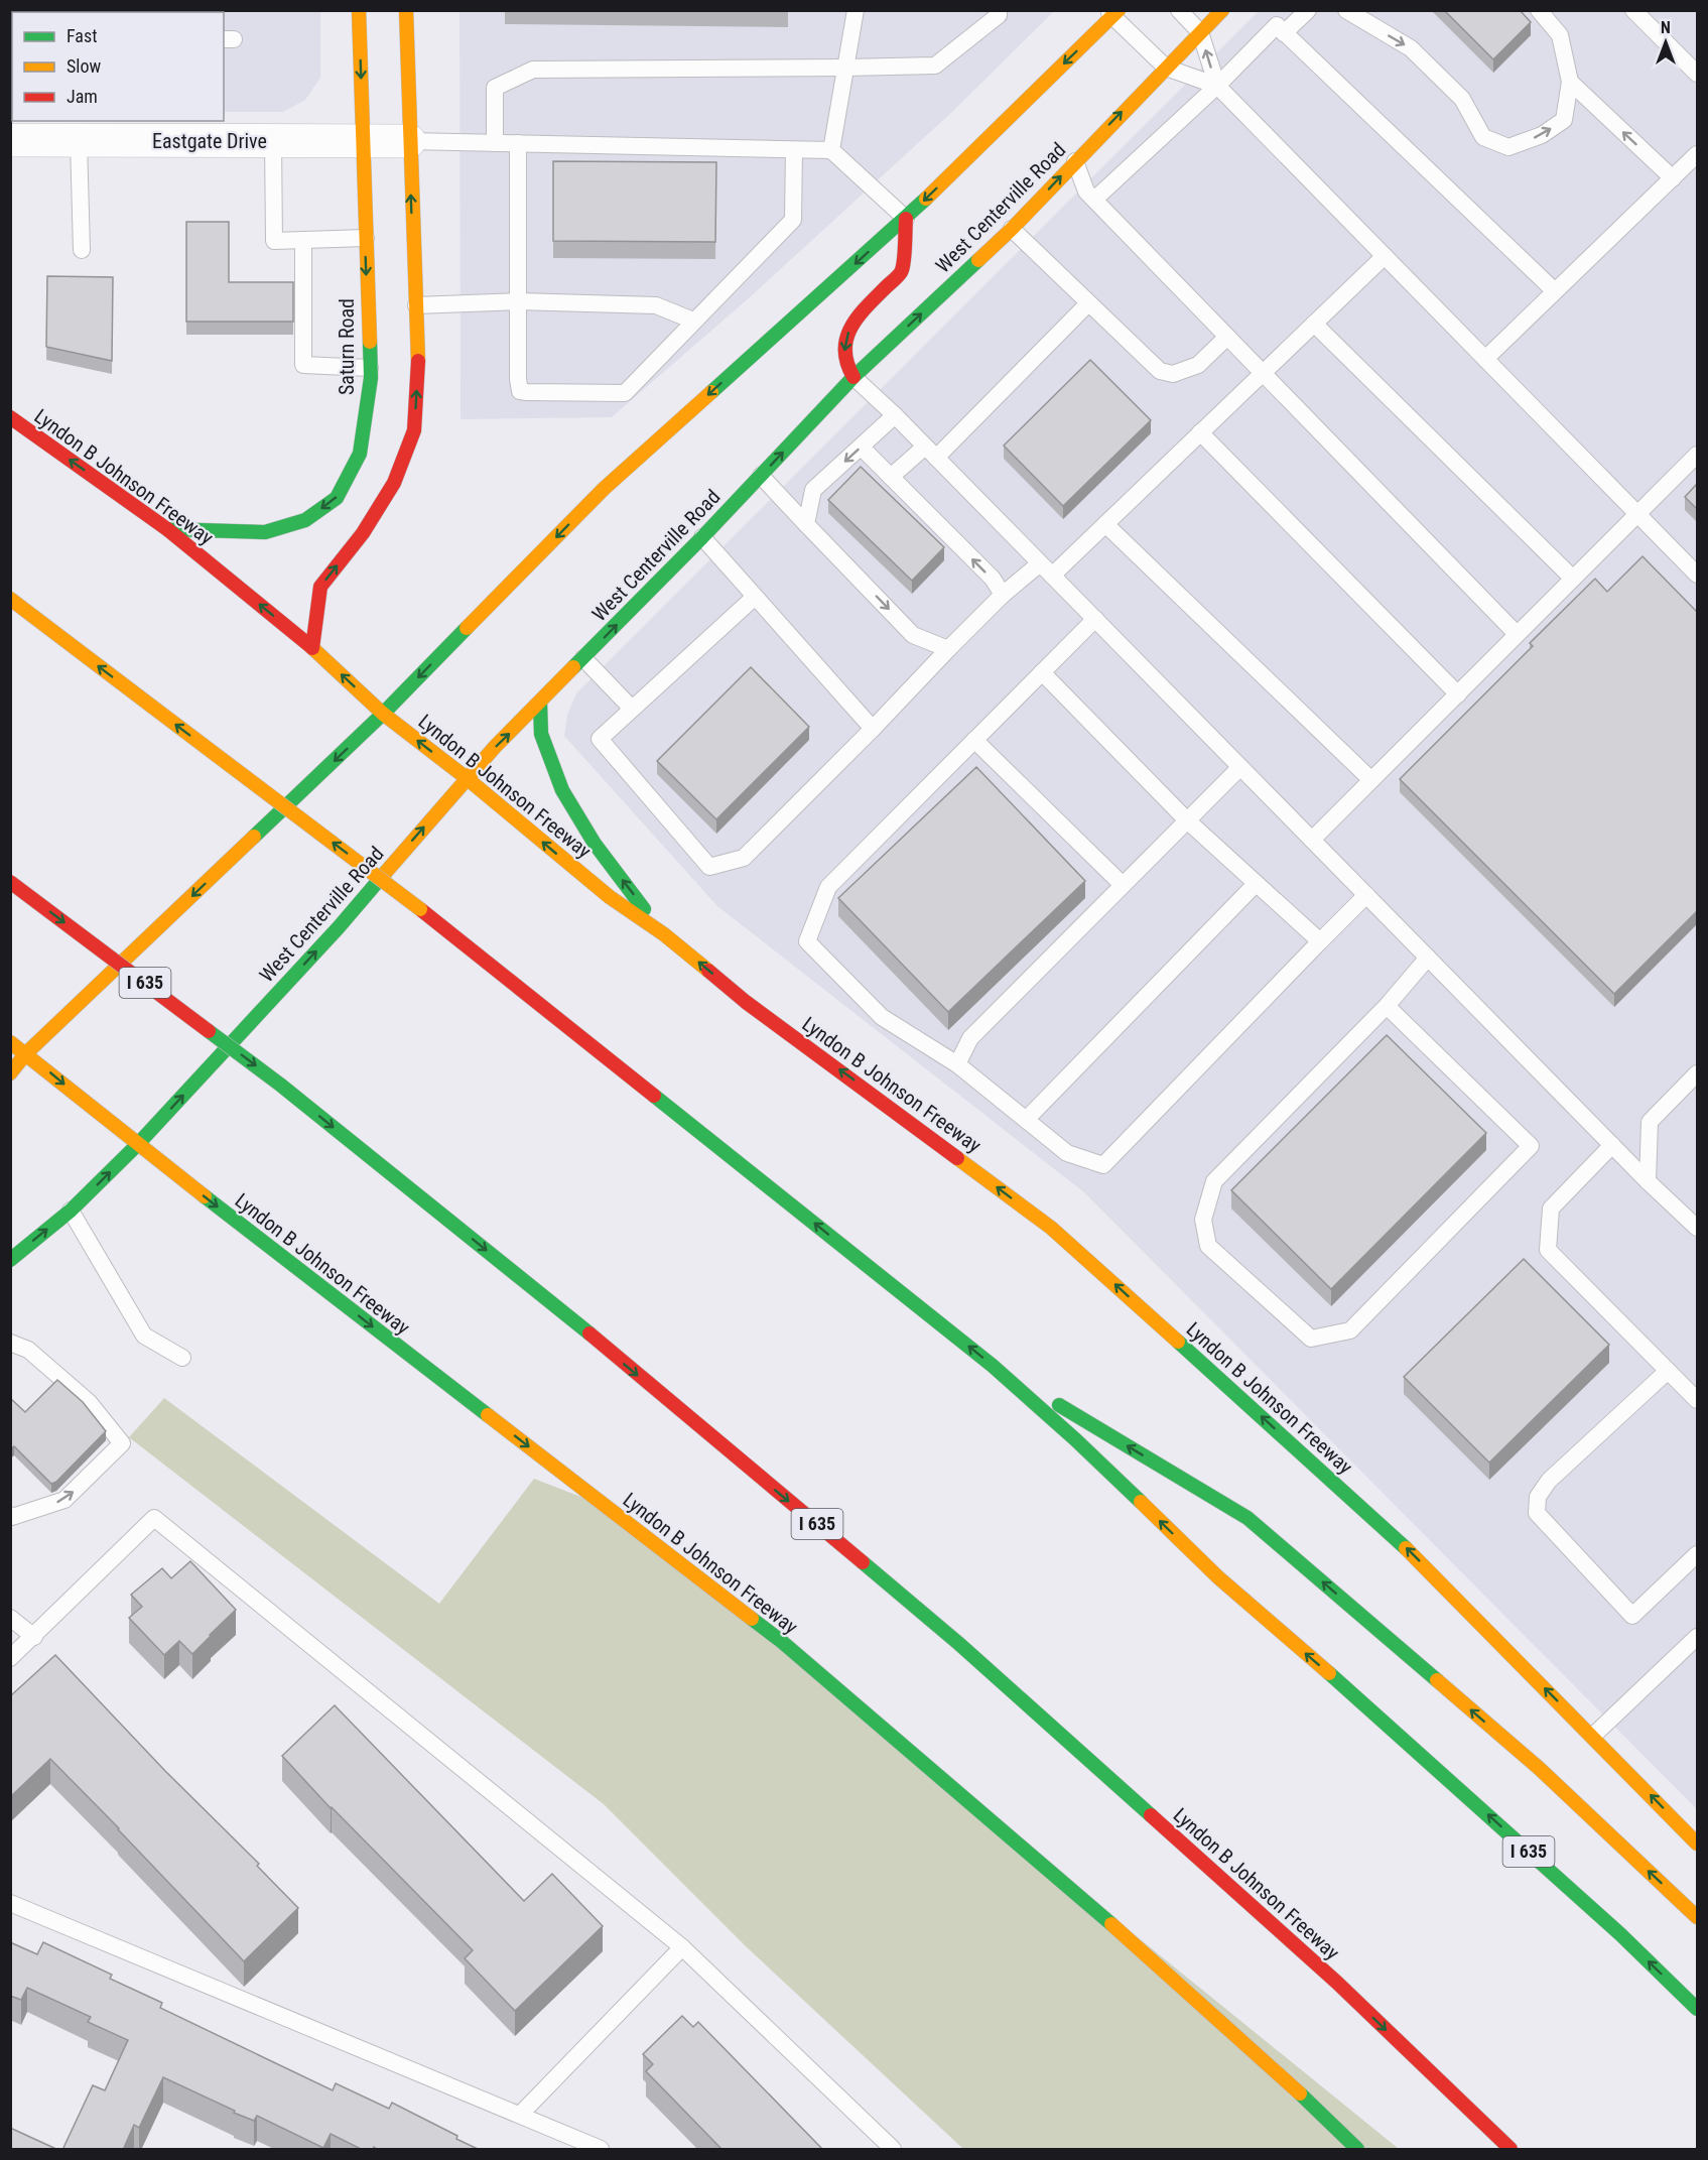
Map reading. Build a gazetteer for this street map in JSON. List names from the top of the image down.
{
  "streets": {
    "main road": [
      "West Centerville Road",
      "Saturn Road",
      "Lyndon B Johnson Freeway",
      "I 635"
    ],
    "street": ["Eastgate Drive"]
  },
  "crossings": [
    ["Eastgate Drive", "Saturn Road"],
    ["West Centerville Road", "Lyndon B Johnson Freeway"],
    ["Saturn Road", "Lyndon B Johnson Freeway"]
  ],
  "legend": ["Fast", "Slow", "Jam"],
  "north": "top"
}
